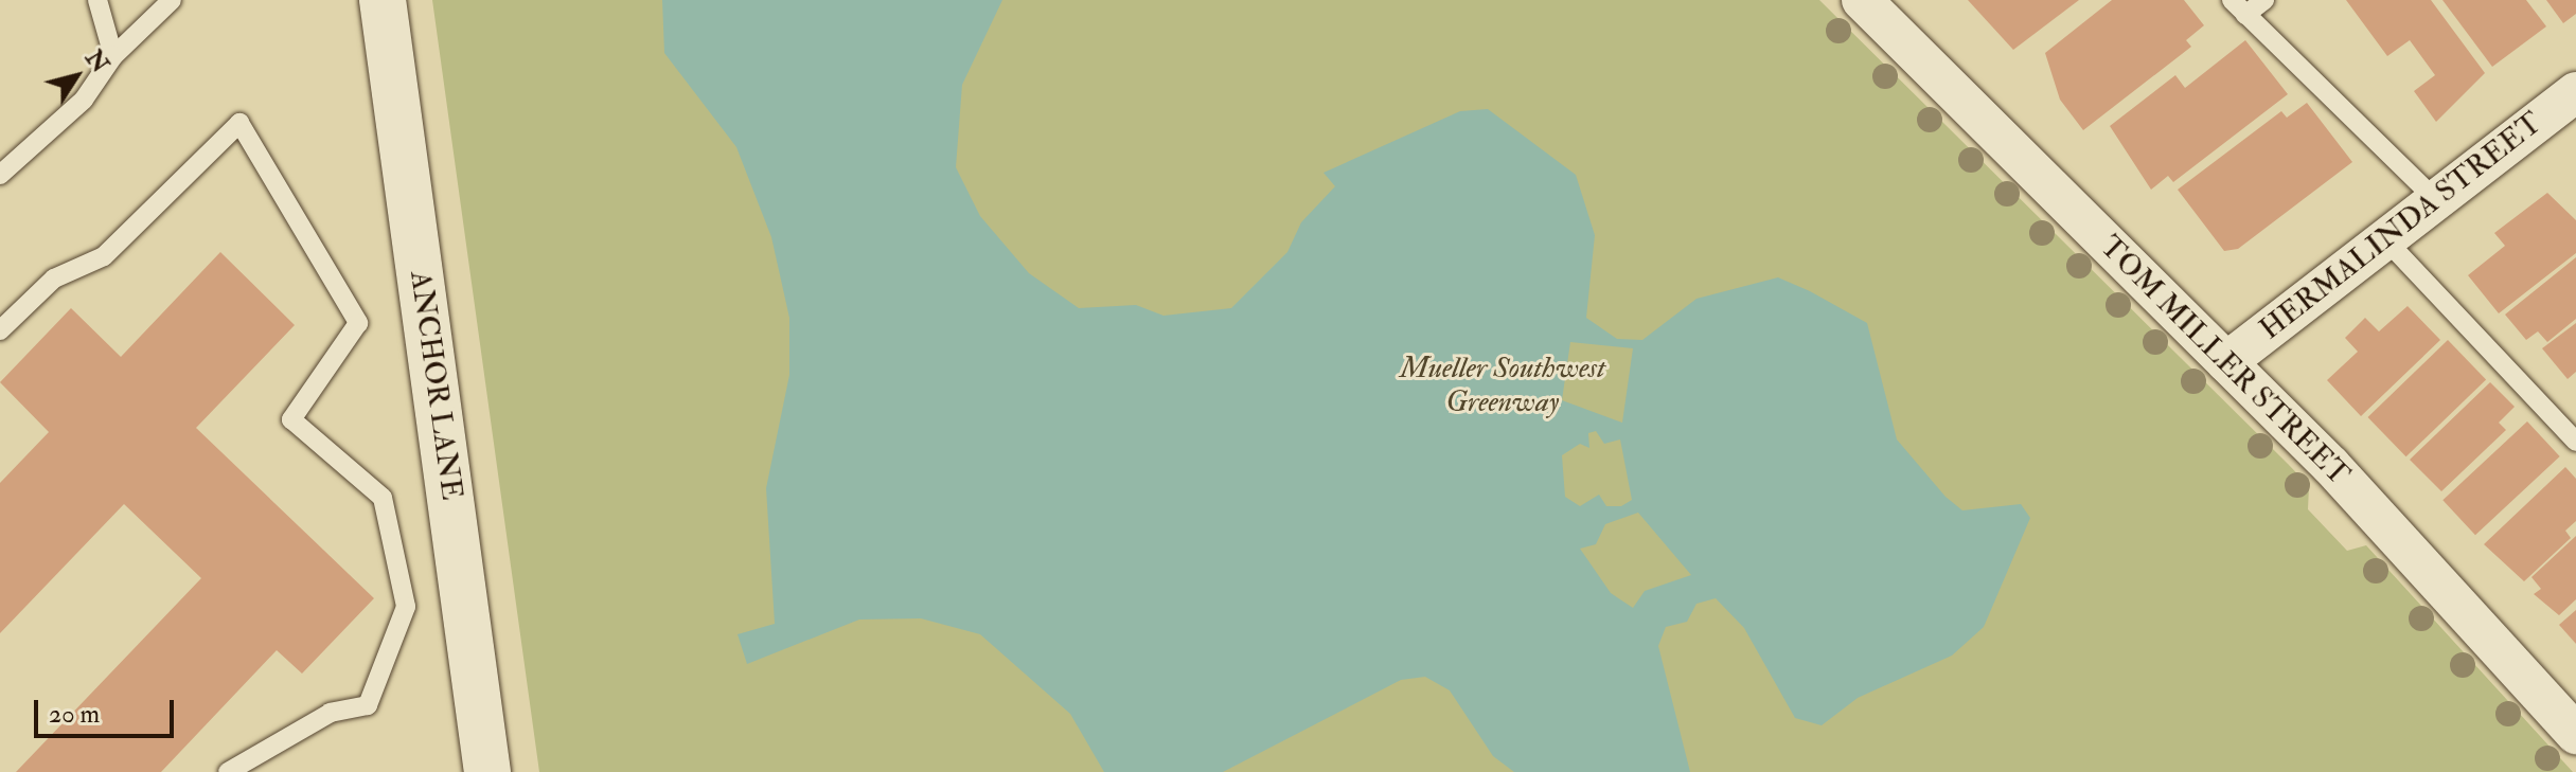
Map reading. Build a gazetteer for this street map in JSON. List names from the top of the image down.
{
  "streets": {
    "street": ["HERMALINDA STREET", "TOM MILLER STREET", "ANCHOR LANE"]
  },
  "crossings": [
    ["HERMALINDA STREET", "TOM MILLER STREET"]
  ],
  "parks": ["Mueller Southwest Greenway"],
  "scale_bar": "20 m",
  "north": "top right"
}
